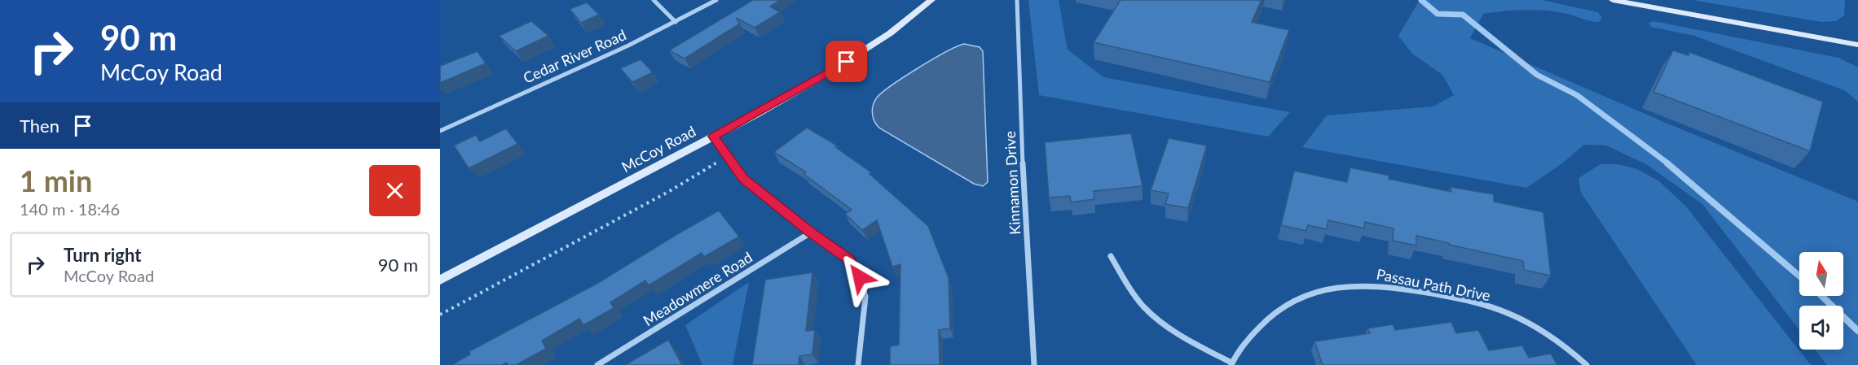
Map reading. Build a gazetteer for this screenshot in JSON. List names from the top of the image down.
{
  "streets": {
    "main road": ["McCoy Road"],
    "street": [
      "Cedar River Road",
      "Kinnamon Drive",
      "Passau Path Drive",
      "Meadowmere Road"
    ]
  },
  "north": "top",
  "page": {
    "turn": ["90 m", "McCoy Road"],
    "then": "Then",
    "heading": ["1 min", "140 m · 18:46"],
    "list": [
      {
        "name": "Turn right",
        "note": "McCoy Road",
        "value": "90 m"
      }
    ]
  }
}
